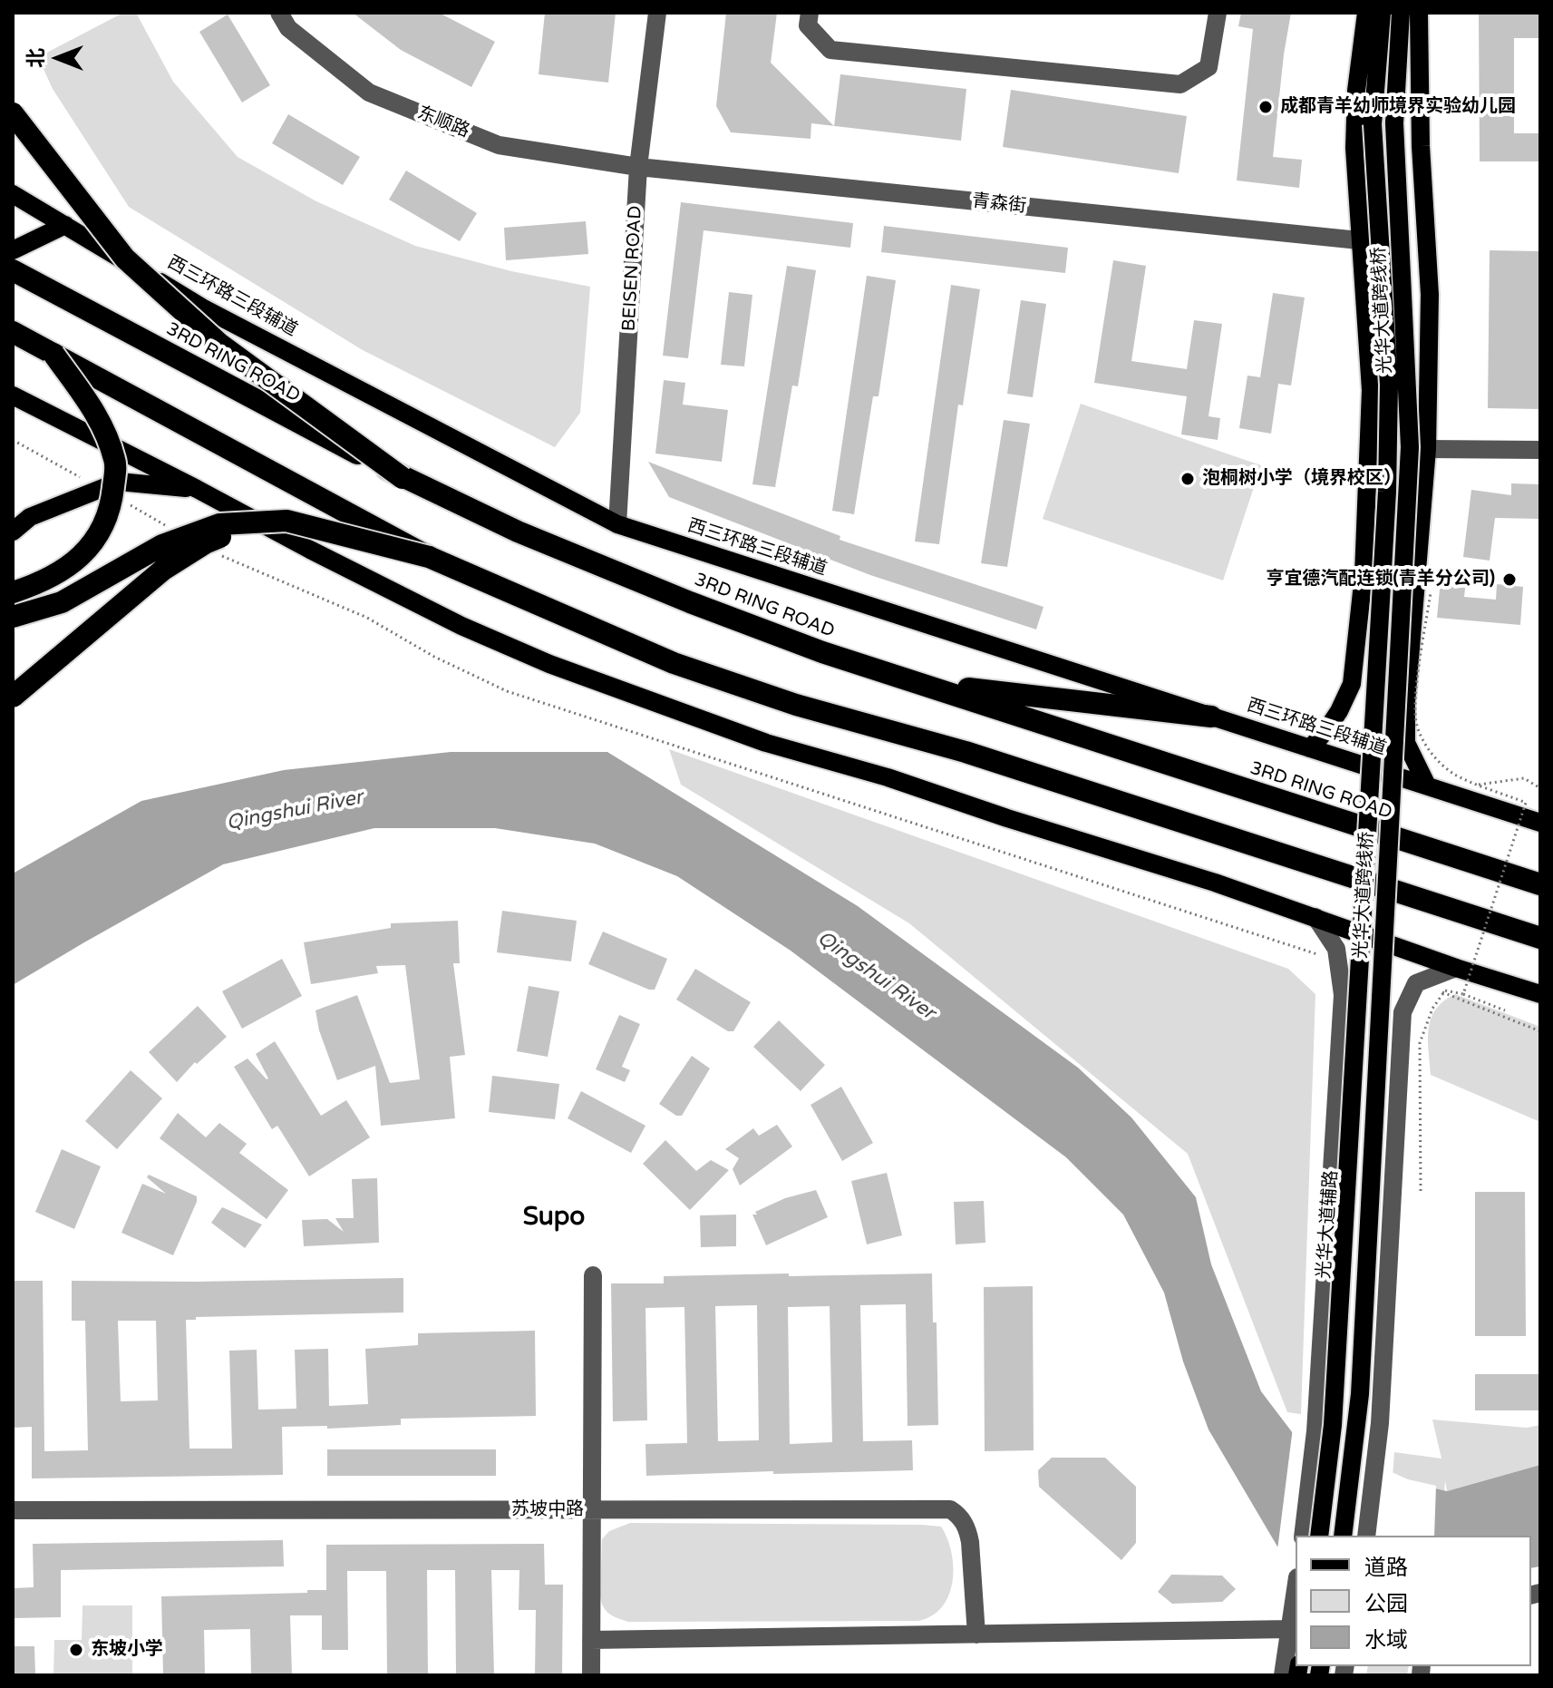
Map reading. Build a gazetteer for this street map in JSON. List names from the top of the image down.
{
  "streets": {
    "highway": ["3RD RING ROAD"],
    "main road": ["西三环路三段辅道", "光华大道跨线桥"],
    "street": [
      "东顺路",
      "青森街",
      "BEISEN ROAD",
      "光华大道辅路",
      "苏坡中路"
    ]
  },
  "crossings": [
    ["东顺路", "青森街"],
    ["东顺路", "BEISEN ROAD"],
    ["青森街", "BEISEN ROAD"],
    ["BEISEN ROAD", "西三环路三段辅道"]
  ],
  "districts": ["Supo"],
  "water": ["Qingshui River"],
  "places": [
    "成都青羊幼师境界实验幼儿园",
    "泡桐树小学（境界校区）",
    "亨宜德汽配连锁(青羊分公司)",
    "东坡小学"
  ],
  "legend": ["道路", "公园", "水域"],
  "north": "left"
}
